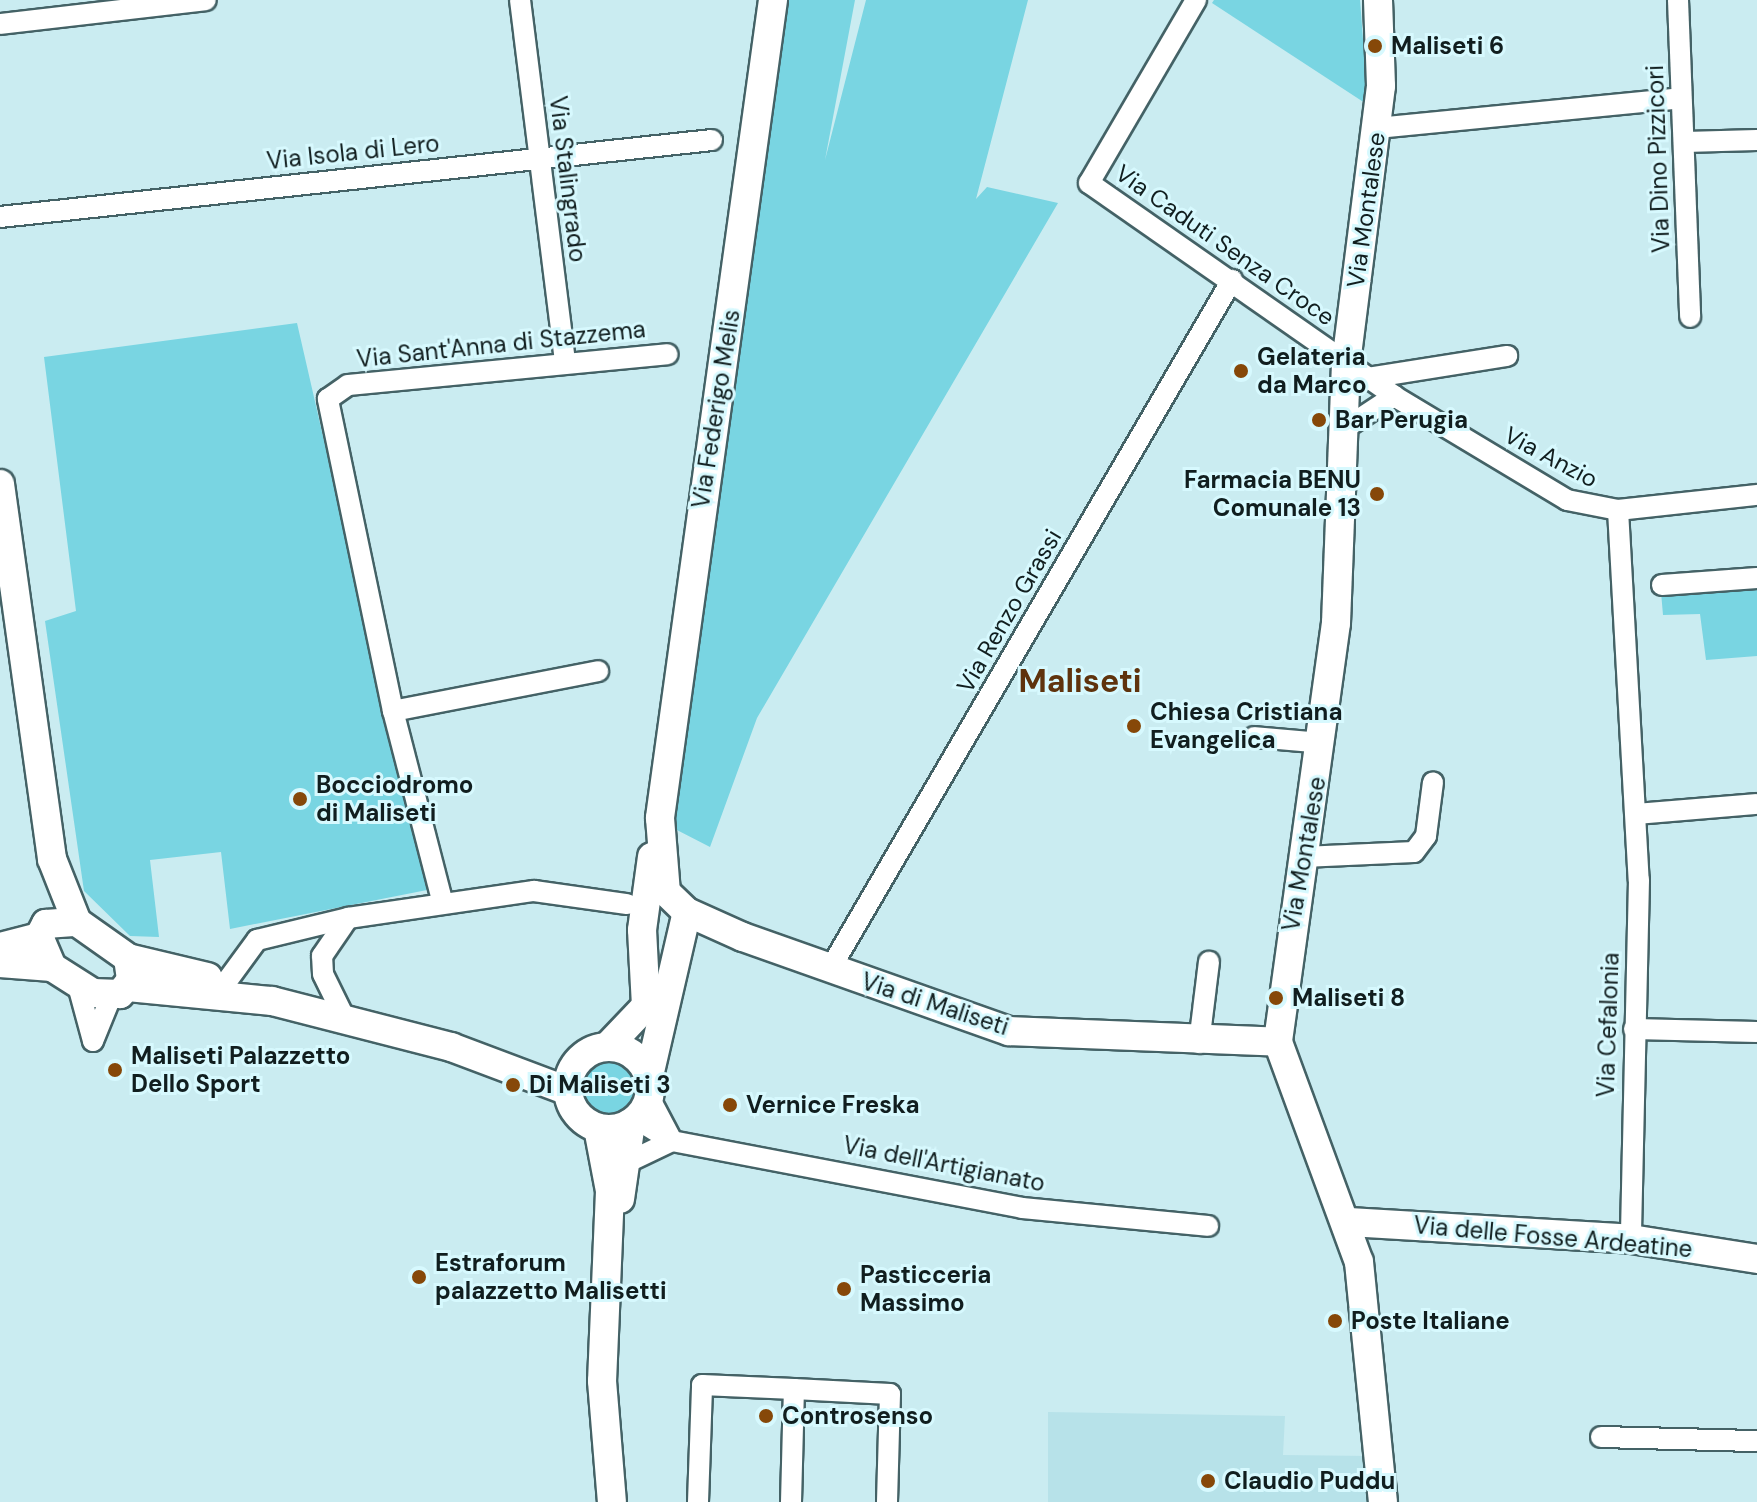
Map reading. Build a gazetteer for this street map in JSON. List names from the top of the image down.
{
  "streets": {
    "street": [
      "Via Isola di Lero",
      "Via Dino Pizzicori",
      "Via Stalingrado",
      "Via Montalese",
      "Via Caduti Senza Croce",
      "Via Sant'Anna di Stazzema",
      "Via Federigo Melis",
      "Via Anzio",
      "Via Renzo Grassi",
      "Via di Maliseti",
      "Via Cefalonia",
      "Via dell'Artigianato",
      "Via delle Fosse Ardeatine"
    ]
  },
  "crossings": [
    ["Via Isola di Lero", "Via Stalingrado"],
    ["Via Stalingrado", "Via Sant'Anna di Stazzema"],
    ["Via Montalese", "Via Caduti Senza Croce"],
    ["Via Montalese", "Via Anzio"],
    ["Via Montalese", "Via di Maliseti"],
    ["Via Montalese", "Via delle Fosse Ardeatine"],
    ["Via Caduti Senza Croce", "Via Anzio"],
    ["Via Caduti Senza Croce", "Via Renzo Grassi"],
    ["Via Federigo Melis", "Via di Maliseti"],
    ["Via Federigo Melis", "Via dell'Artigianato"],
    ["Via Anzio", "Via Cefalonia"],
    ["Via Renzo Grassi", "Via di Maliseti"],
    ["Via Cefalonia", "Via delle Fosse Ardeatine"]
  ],
  "districts": ["Maliseti"],
  "places": [
    "Maliseti 6",
    "Gelateria da Marco",
    "Bar Perugia",
    "Farmacia BENU Comunale 13",
    "Chiesa Cristiana Evangelica",
    "Bocciodromo di Maliseti",
    "Maliseti 8",
    "Maliseti Palazzetto Dello Sport",
    "Di Maliseti 3",
    "Vernice Freska",
    "Estraforum palazzetto Malisetti",
    "Pasticceria Massimo",
    "Poste Italiane",
    "Controsenso",
    "Claudio Puddu"
  ]
}
